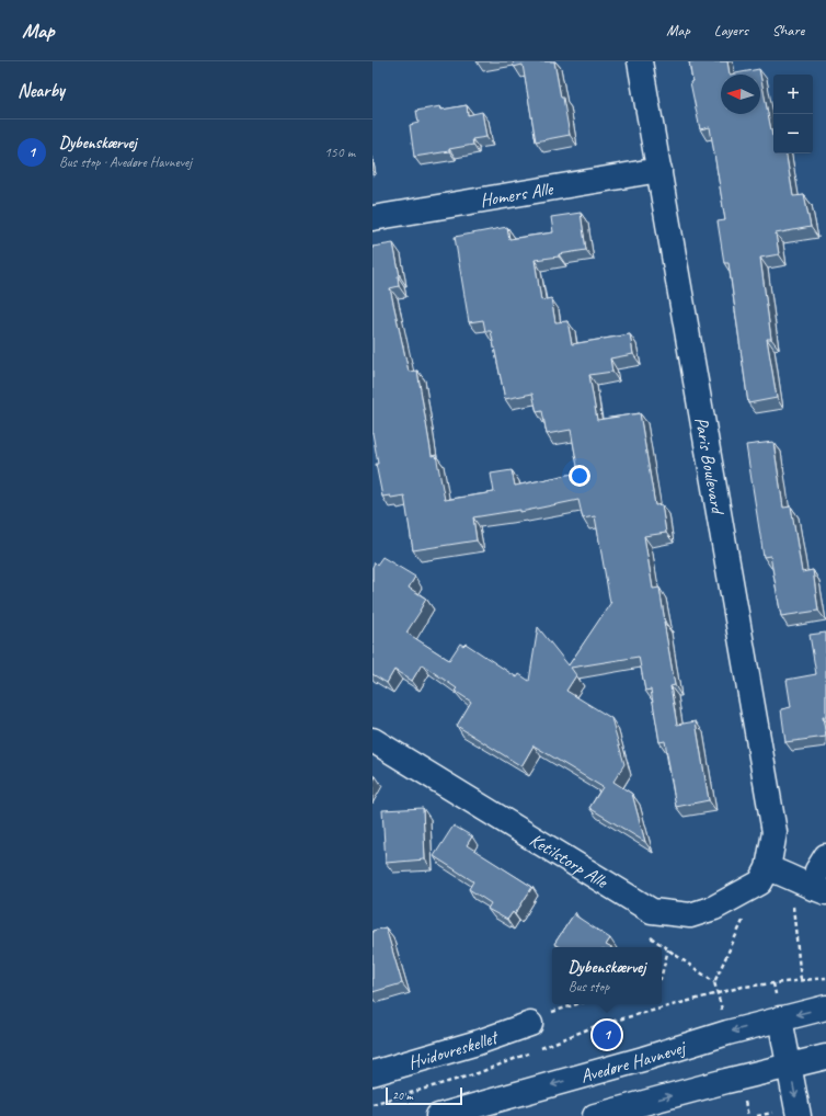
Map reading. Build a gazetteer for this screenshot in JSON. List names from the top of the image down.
{
  "streets": {
    "street": [
      "Homers Alle",
      "Paris Boulevard",
      "Ketilstorp Alle",
      "Hvidovreskellet",
      "Avedøre Havnevej"
    ]
  },
  "crossings": [
    ["Homers Alle", "Paris Boulevard"],
    ["Paris Boulevard", "Ketilstorp Alle"]
  ],
  "scale_bar": "20 m",
  "north": "left",
  "page": {
    "header": "Map",
    "nav": ["Map", "Layers", "Share"],
    "heading": "Nearby",
    "map_buttons": ["+", "−"],
    "list": [
      {
        "mark": "1",
        "name": "Dybenskærvej",
        "note": "Bus stop · Avedøre Havnevej",
        "value": "150 m"
      }
    ],
    "popup": ["Dybenskærvej", "Bus stop"],
    "pins": "1",
    "scale": "20 m"
  }
}
